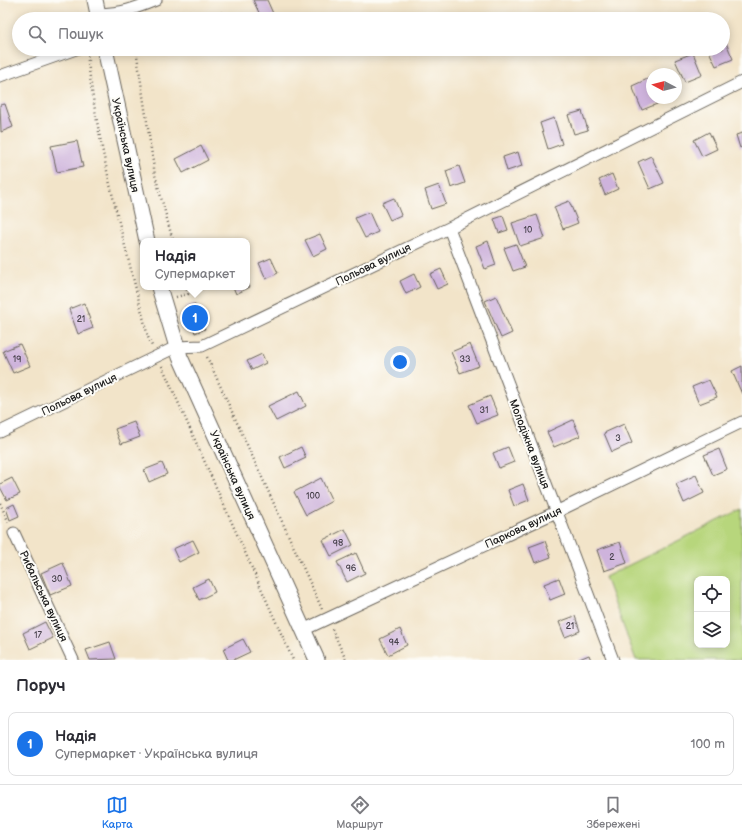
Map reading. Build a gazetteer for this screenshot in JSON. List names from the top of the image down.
{
  "streets": {
    "main road": ["Українська вулиця"],
    "street": [
      "Польова вулиця",
      "Молодіжна вулиця",
      "Паркова вулиця",
      "Рибальська вулиця"
    ]
  },
  "crossings": [
    ["Українська вулиця", "Польова вулиця"],
    ["Українська вулиця", "Паркова вулиця"],
    ["Польова вулиця", "Молодіжна вулиця"],
    ["Молодіжна вулиця", "Паркова вулиця"]
  ],
  "house_numbers": [
    "10",
    "21",
    "19",
    "33",
    "31",
    "3",
    "100",
    "98",
    "2",
    "96",
    "30",
    "21",
    "17",
    "94"
  ],
  "north": "left",
  "page": {
    "search": "Пошук",
    "popup": ["Надія", "Супермаркет"],
    "pins": "1",
    "heading": "Поруч",
    "list": [
      {
        "mark": "1",
        "name": "Надія",
        "note": "Супермаркет · Українська вулиця",
        "value": "100 m"
      }
    ],
    "nav": ["Карта", "Маршрут", "Збережені"]
  }
}
